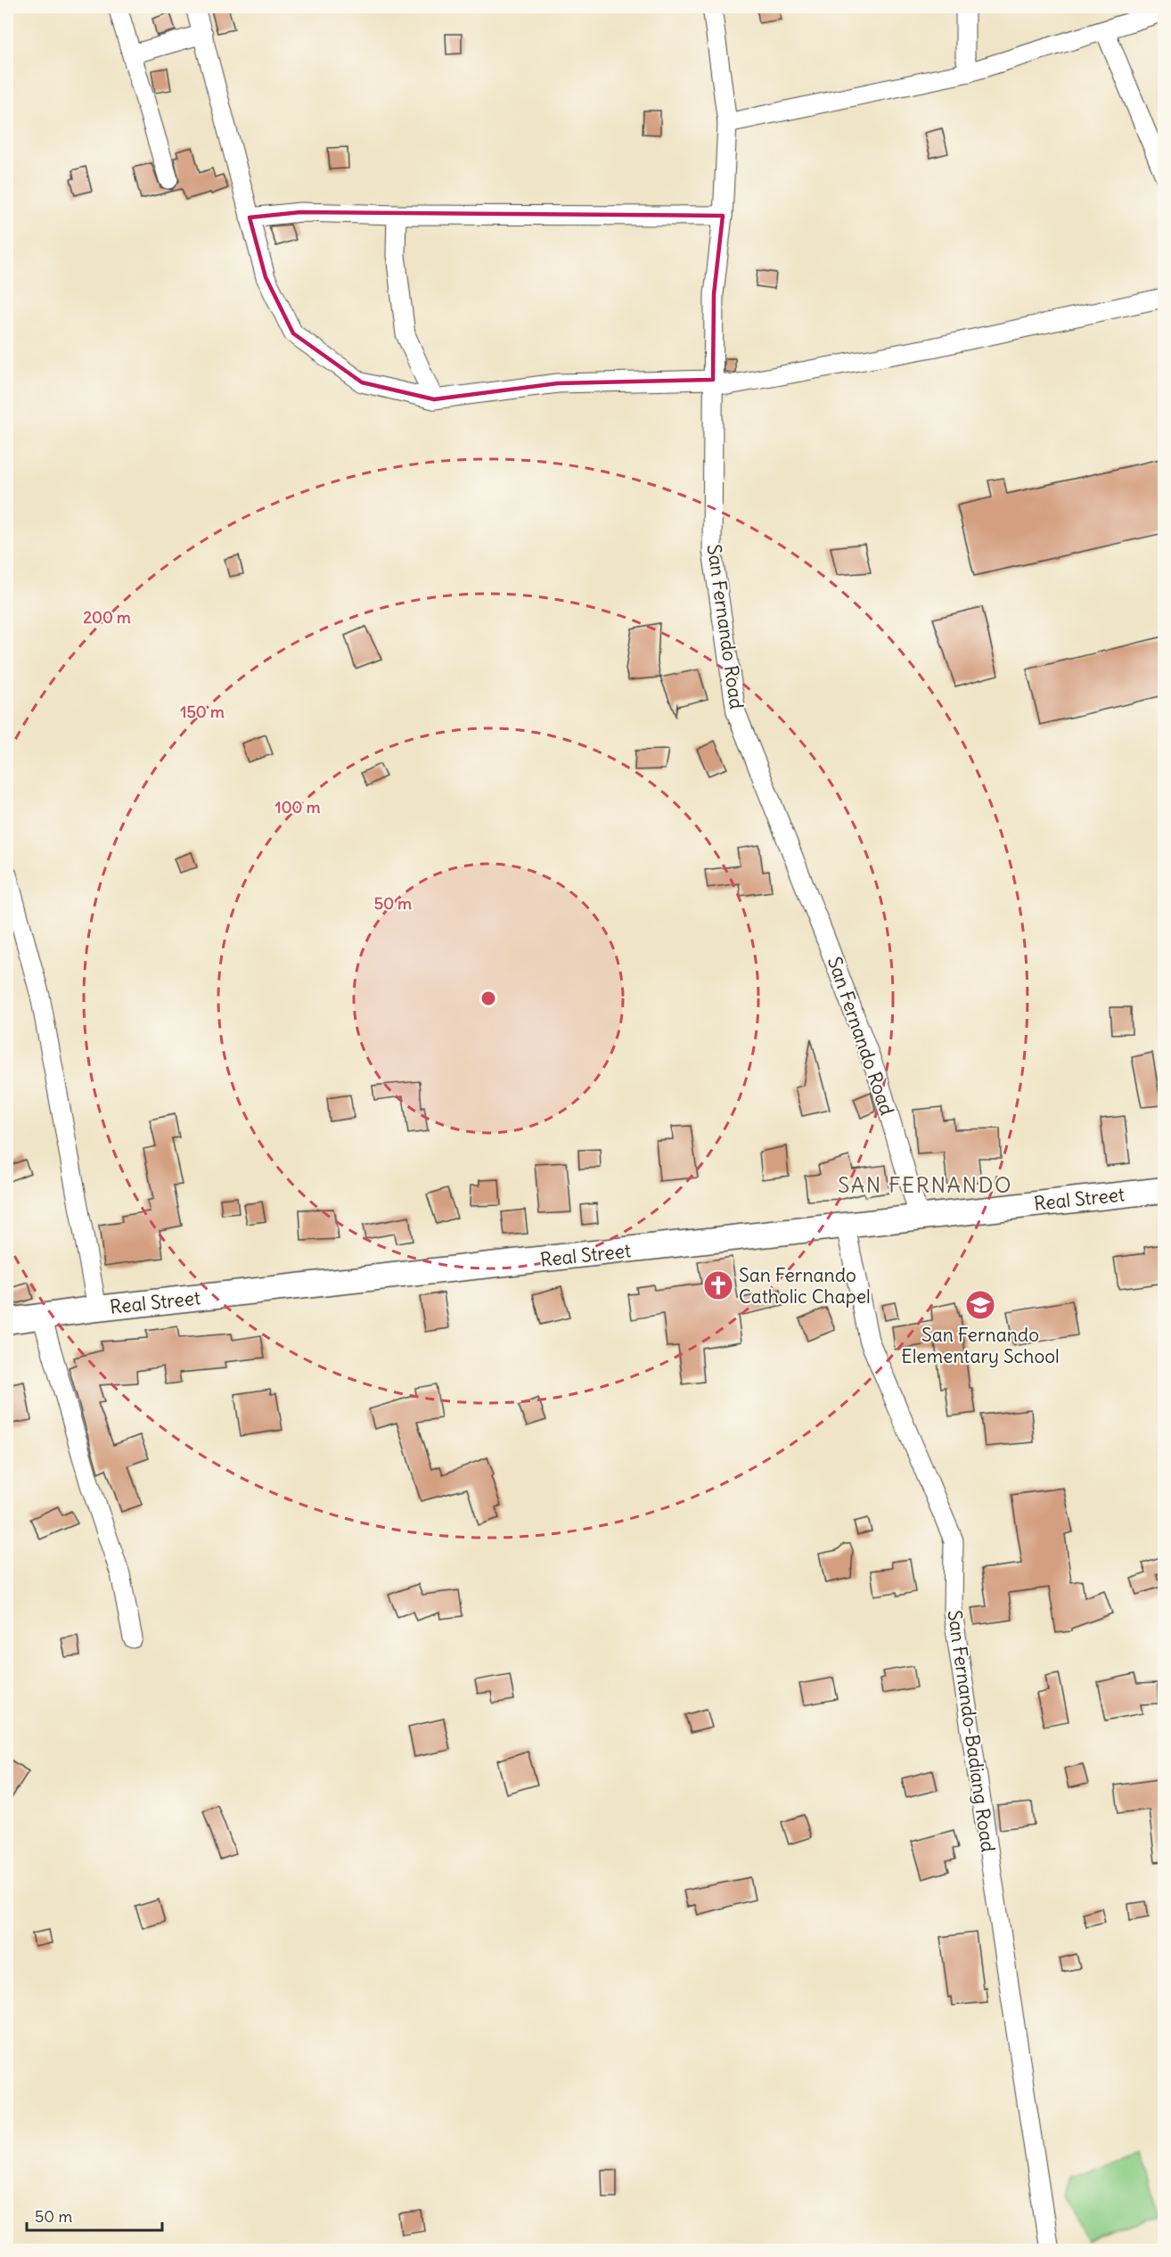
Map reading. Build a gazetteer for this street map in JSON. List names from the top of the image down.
{
  "streets": {
    "main road": ["Real Street"],
    "street": ["San Fernando Road", "San Fernando-Badiang Road"]
  },
  "crossings": [
    ["San Fernando Road", "Real Street"],
    ["Real Street", "San Fernando-Badiang Road"]
  ],
  "districts": ["SAN FERNANDO"],
  "places": {
    "church": ["San Fernando Catholic Chapel"],
    "school or university": ["San Fernando Elementary School"]
  },
  "scale_bar": "50 m",
  "rings": [
    "200 m",
    "150 m",
    "100 m",
    "50 m"
  ]
}
